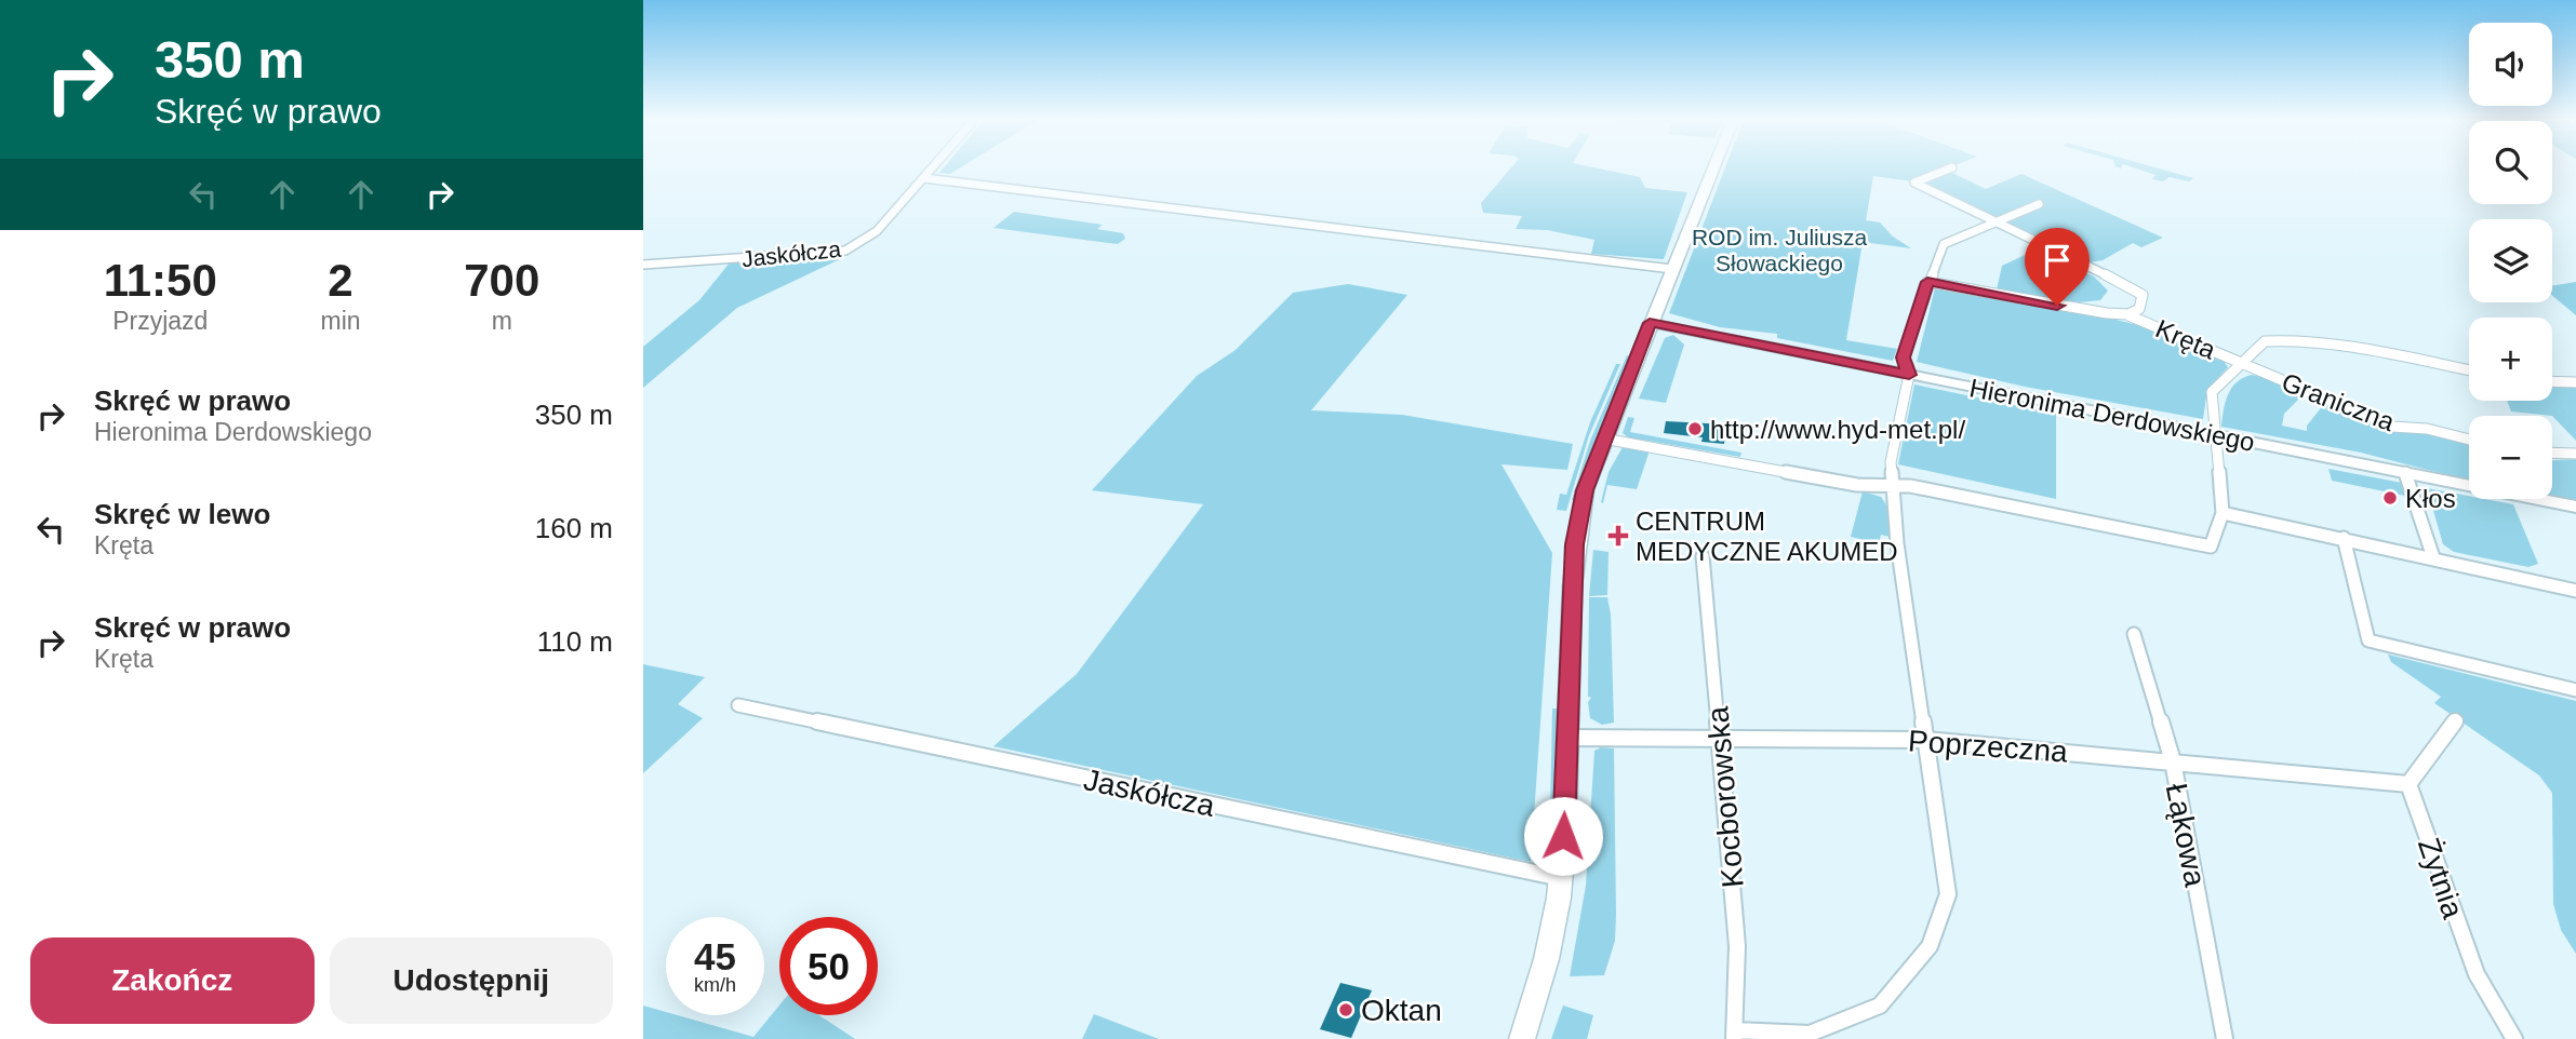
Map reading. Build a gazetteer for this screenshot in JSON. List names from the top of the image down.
{
  "streets": {
    "street": [
      "Jaskółcza",
      "Kręta",
      "Graniczna",
      "Hieronima Derdowskiego",
      "Poprzeczna",
      "Kocborowska",
      "Łąkowa",
      "Żytnia"
    ]
  },
  "crossings": [
    ["Kręta", "Graniczna"],
    ["Graniczna", "Hieronima Derdowskiego"],
    ["Poprzeczna", "Kocborowska"],
    ["Poprzeczna", "Łąkowa"],
    ["Poprzeczna", "Żytnia"]
  ],
  "parks": ["ROD im. Juliusza Słowackiego"],
  "places": {
    "other": ["http://www.hyd-met.pl/", "Kłos", "Oktan"],
    "health": ["CENTRUM MEDYCZNE AKUMED"]
  },
  "page": {
    "turn": ["350 m", "Skręć w prawo"],
    "map_buttons": ["+", "−"],
    "eta": [
      "11:50",
      "Przyjazd",
      "2",
      "min",
      "700",
      "m"
    ],
    "list": [
      {
        "name": "Skręć w prawo",
        "note": "Hieronima Derdowskiego",
        "value": "350 m"
      },
      {
        "name": "Skręć w lewo",
        "note": "Kręta",
        "value": "160 m"
      },
      {
        "name": "Skręć w prawo",
        "note": "Kręta",
        "value": "110 m"
      }
    ],
    "speed": "45 km/h",
    "limit": "50",
    "buttons": ["Zakończ", "Udostępnij"]
  }
}
